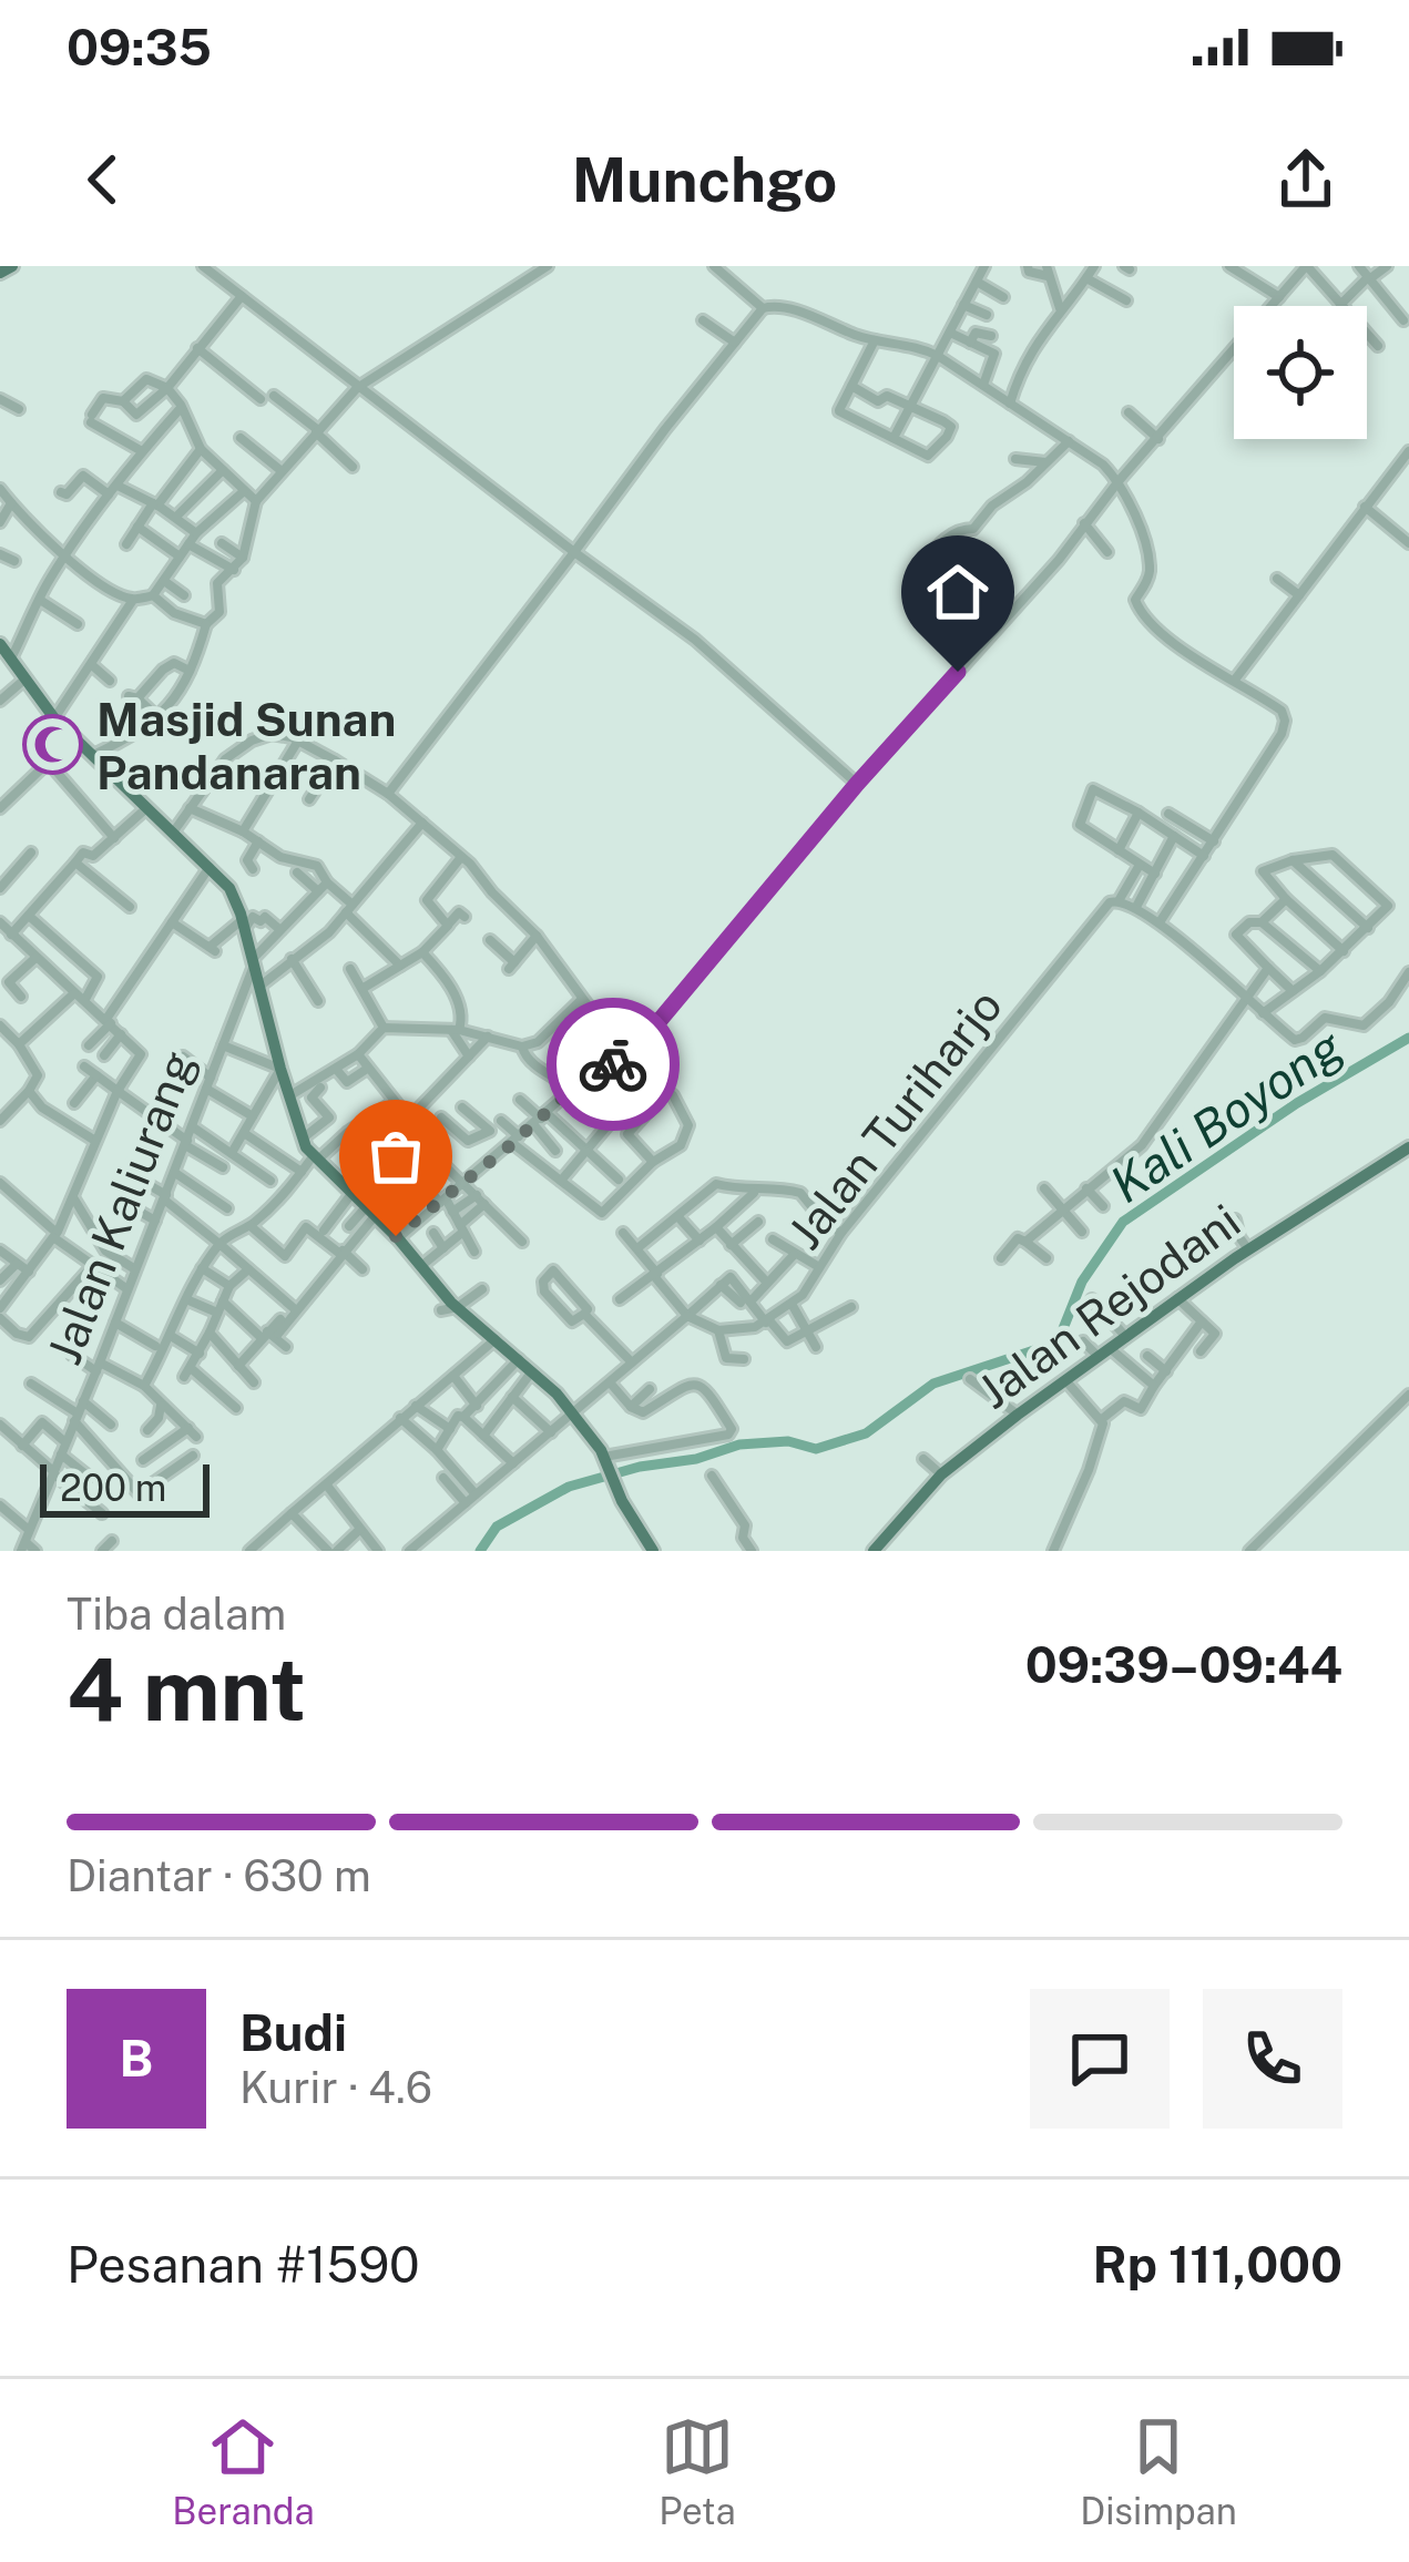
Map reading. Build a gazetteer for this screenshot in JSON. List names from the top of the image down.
{
  "streets": {
    "main road": ["Jalan Rejodani"],
    "street": ["Jalan Turiharjo", "Jalan Kaliurang"]
  },
  "water": ["Kali Boyong"],
  "places": {
    "mosque": ["Masjid Sunan Pandanaran"]
  },
  "scale_bar": "200 m",
  "page": {
    "status": "09:35",
    "header": "Munchgo",
    "scale": "200 m",
    "heading": ["4 mnt", "Tiba dalam", "09:39–09:44"],
    "panel": [
      "Budi",
      "Kurir · 4.6",
      "Pesanan #1590",
      "Rp 111,000"
    ],
    "bar": "Diantar · 630 m",
    "round": "B",
    "tabs": ["Beranda", "Peta", "Disimpan"]
  }
}
